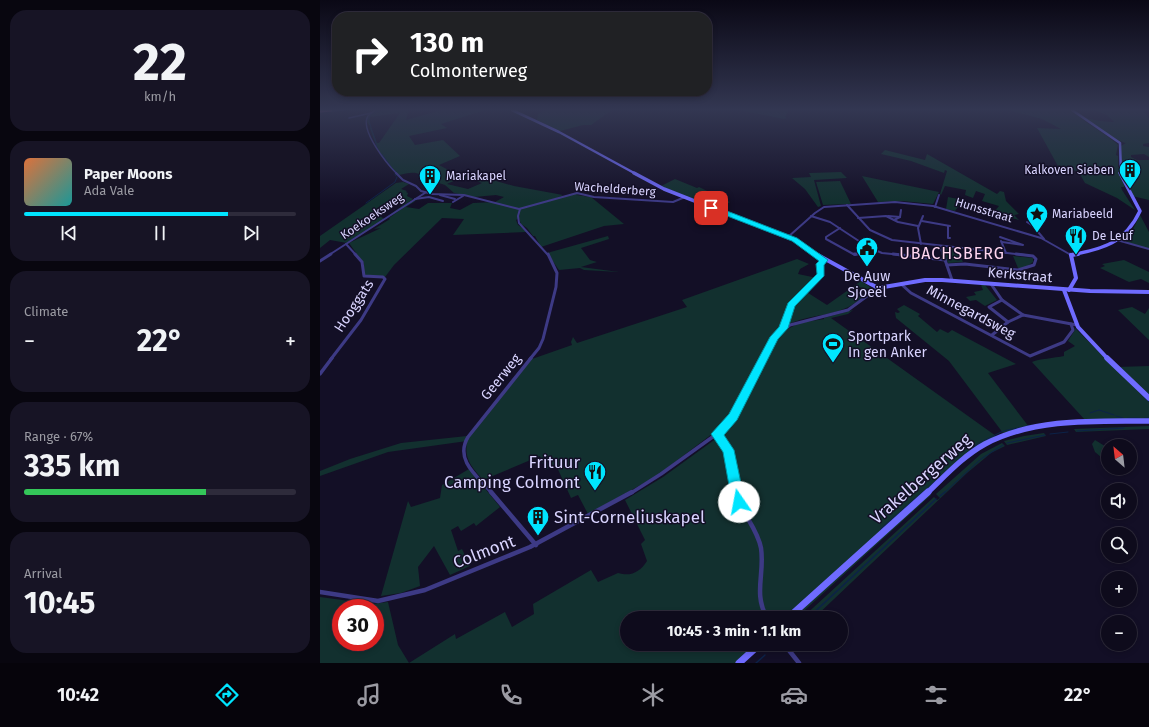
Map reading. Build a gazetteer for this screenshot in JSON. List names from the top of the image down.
{
  "streets": {
    "street": [
      "Wachelderberg",
      "Hunsstraat",
      "Koekoeksweg",
      "Kerkstraat",
      "Hooggats",
      "Minnegardsweg",
      "Geerweg",
      "Vrakelbergerweg",
      "Colmont"
    ]
  },
  "crossings": [
    ["Wachelderberg", "Geerweg"],
    ["Koekoeksweg", "Hooggats"],
    ["Kerkstraat", "Minnegardsweg"],
    ["Kerkstraat", "Colmont"],
    ["Geerweg", "Colmont"]
  ],
  "districts": ["UBACHSBERG"],
  "places": {
    "building": ["Kalkoven Sieben", "Mariakapel", "Sint-Corneliuskapel"],
    "place": ["Mariabeeld"],
    "restaurant": ["De Leuf", "Frituur Camping Colmont"],
    "public building": ["De Auw Sjoeël"],
    "sports": ["Sportpark In gen Anker"]
  },
  "north": "top left",
  "page": {
    "tile": [
      ["22", "km/h"],
      "Climate",
      ["Range · 67%", "335 km"],
      ["Arrival", "10:45"]
    ],
    "turn": ["130 m", "Colmonterweg"],
    "song": ["Paper Moons", "Ada Vale"],
    "heat": ["−", "22°", "+"],
    "map_buttons": ["+", "−"],
    "limit": "30",
    "trip": "10:45 · 3 min · 1.1 km",
    "tabs": ["10:42", "22°"]
  }
}
